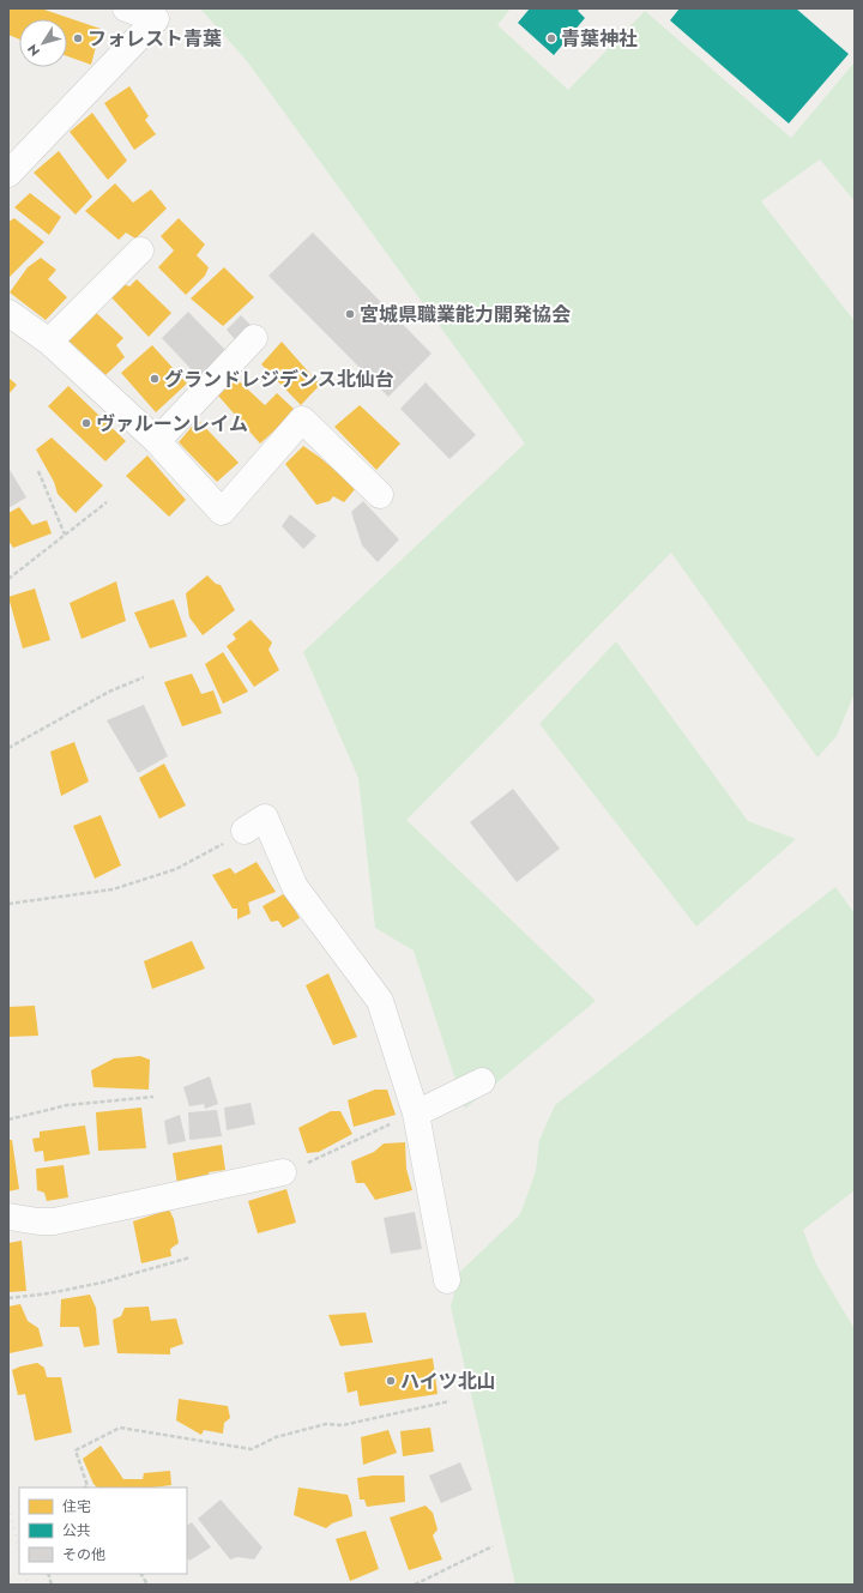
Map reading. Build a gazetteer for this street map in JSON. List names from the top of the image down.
{
  "places": [
    "フォレスト青葉",
    "青葉神社",
    "宮城県職業能力開発協会",
    "グランドレジデンス北仙台",
    "ヴァルーンレイム",
    "ハイツ北山"
  ],
  "legend": ["住宅", "公共", "その他"],
  "north": "bottom left"
}
